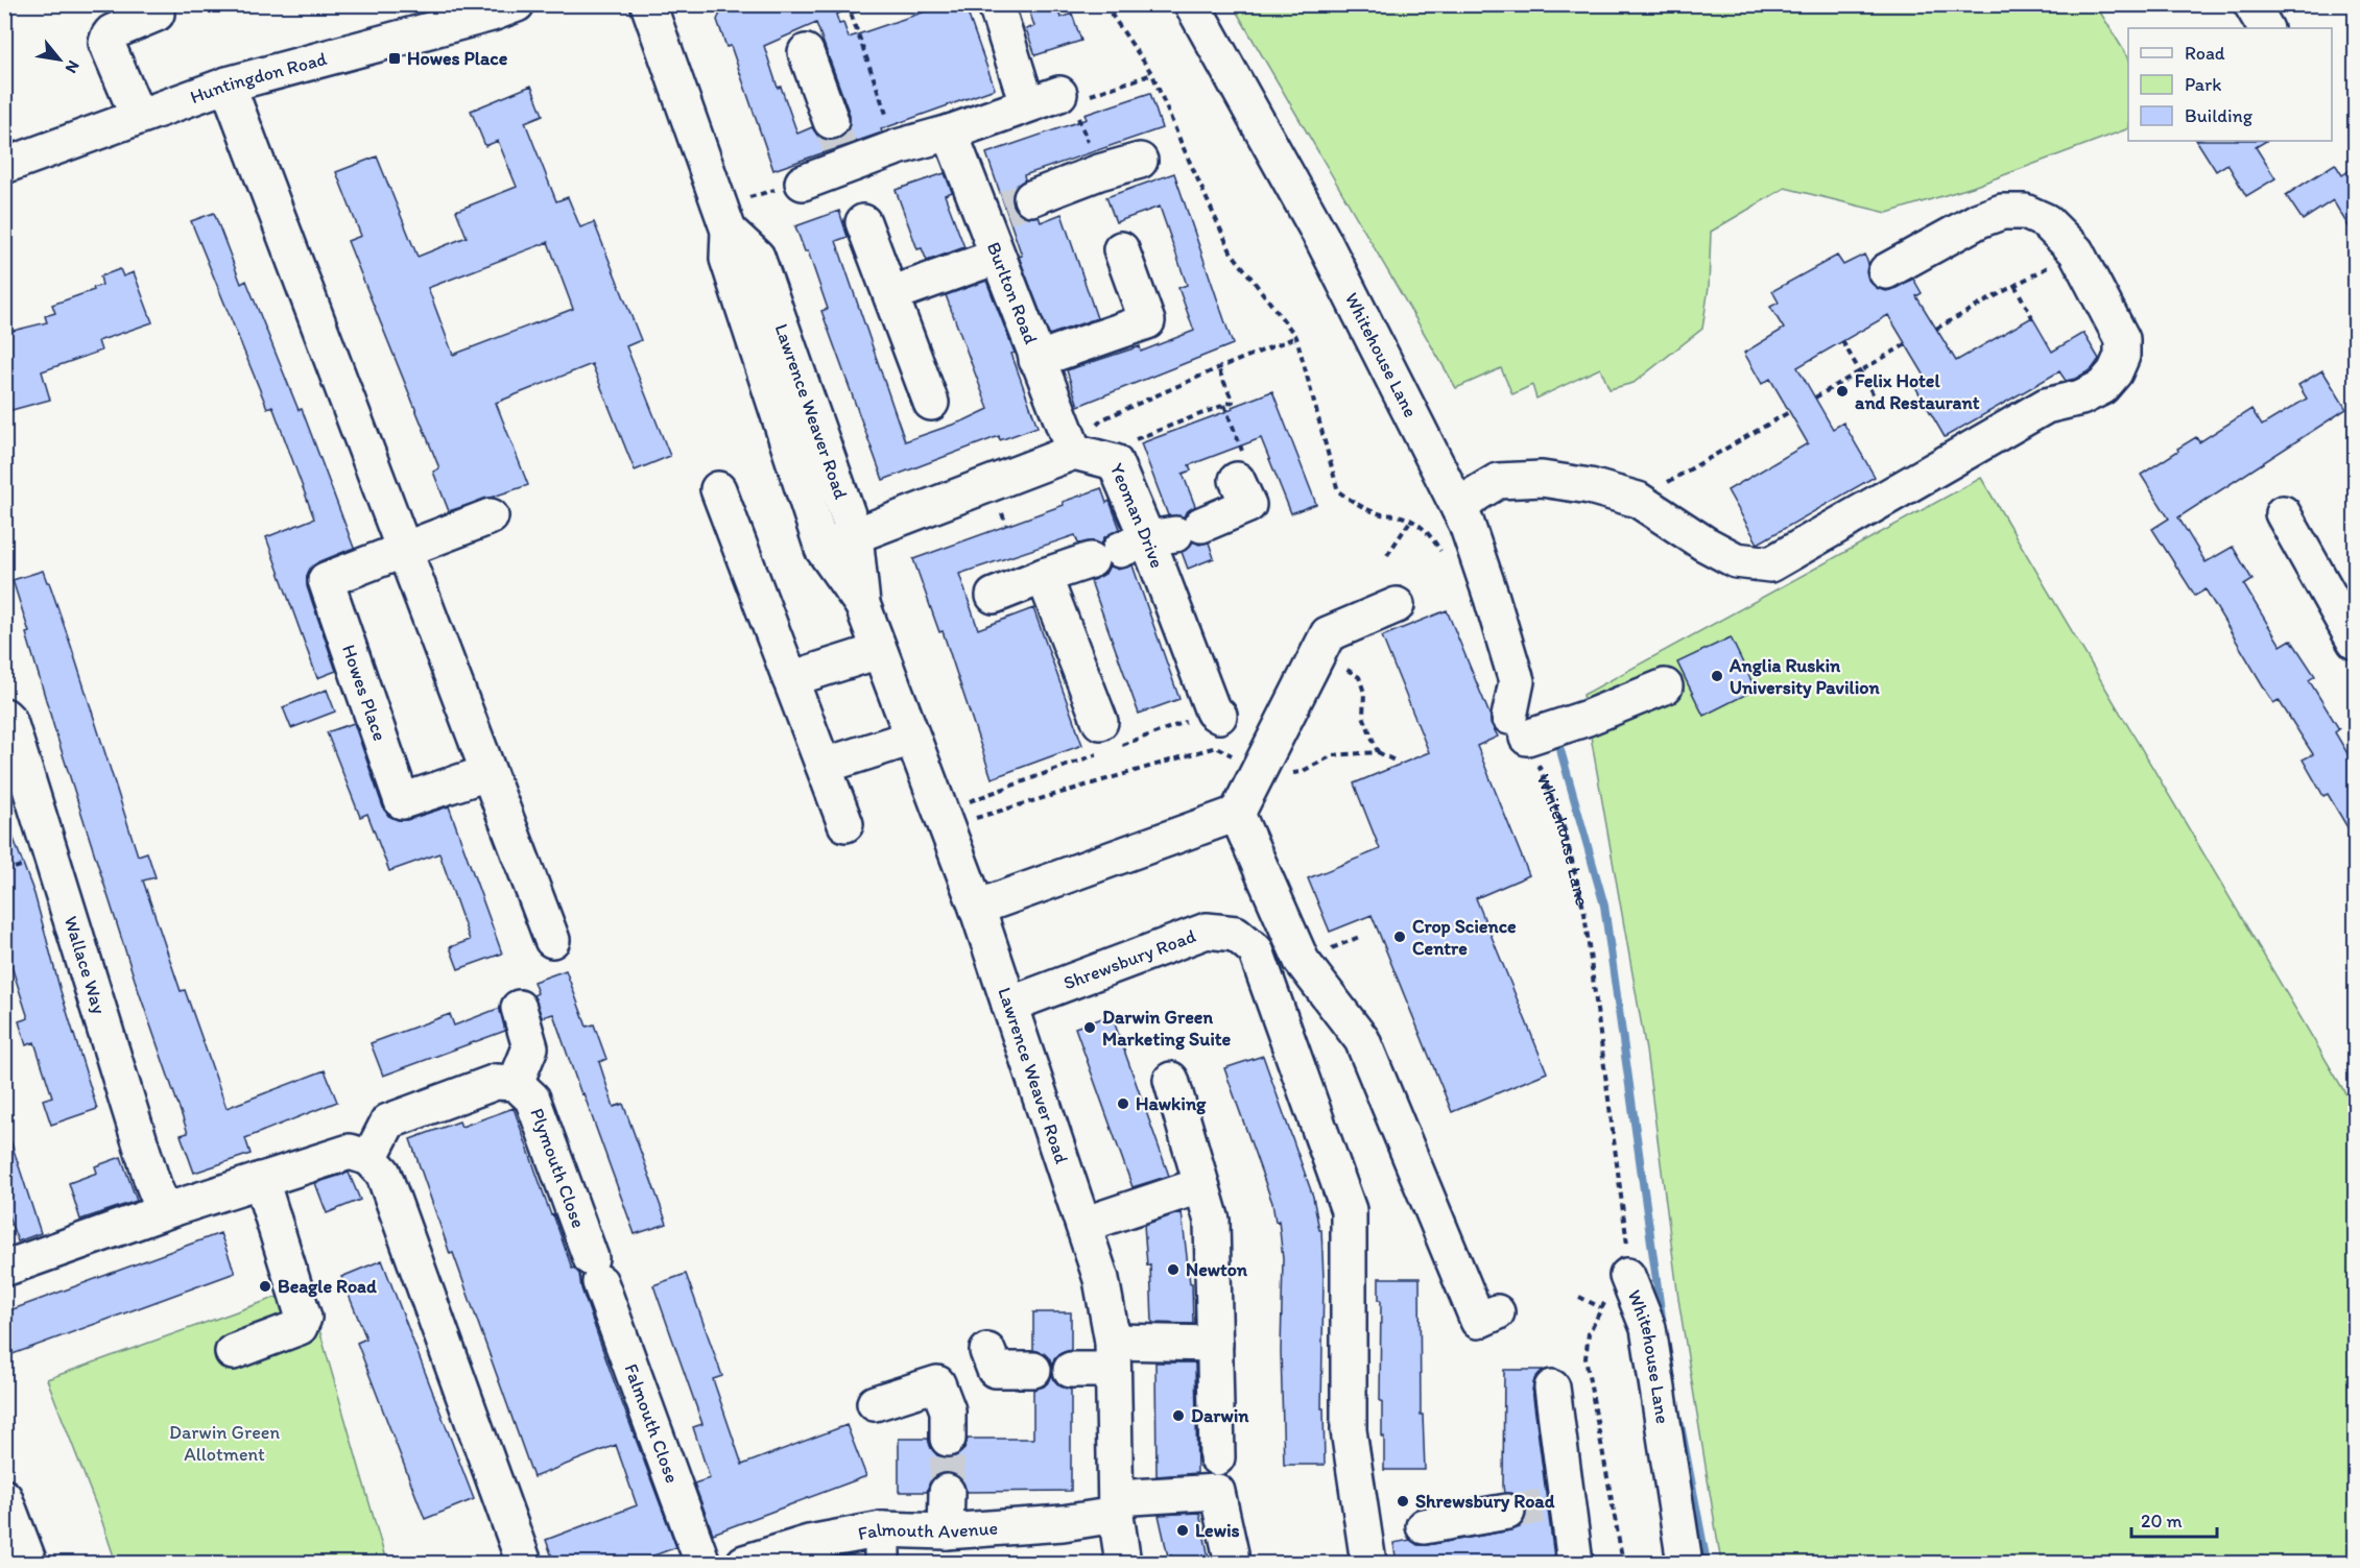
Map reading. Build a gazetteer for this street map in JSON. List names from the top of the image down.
{
  "streets": {
    "street": [
      "Huntingdon Road",
      "Burlton Road",
      "Whitehouse Lane",
      "Lawrence Weaver Road",
      "Yeoman Drive",
      "Howes Place",
      "Shrewsbury Road",
      "Wallace Way",
      "Plymouth Close",
      "Falmouth Close",
      "Falmouth Avenue"
    ]
  },
  "crossings": [
    ["Burlton Road", "Yeoman Drive"],
    ["Lawrence Weaver Road", "Shrewsbury Road"],
    ["Lawrence Weaver Road", "Falmouth Avenue"],
    ["Plymouth Close", "Falmouth Close"]
  ],
  "parks": ["Darwin Green Allotment"],
  "places": {
    "transit": ["Howes Place"],
    "other": [
      "Felix Hotel and Restaurant",
      "Anglia Ruskin University Pavilion",
      "Crop Science Centre",
      "Darwin Green Marketing Suite",
      "Hawking",
      "Newton",
      "Beagle Road",
      "Darwin",
      "Shrewsbury Road",
      "Lewis"
    ]
  },
  "legend": ["Road", "Park", "Building"],
  "scale_bar": "20 m",
  "north": "bottom right"
}
